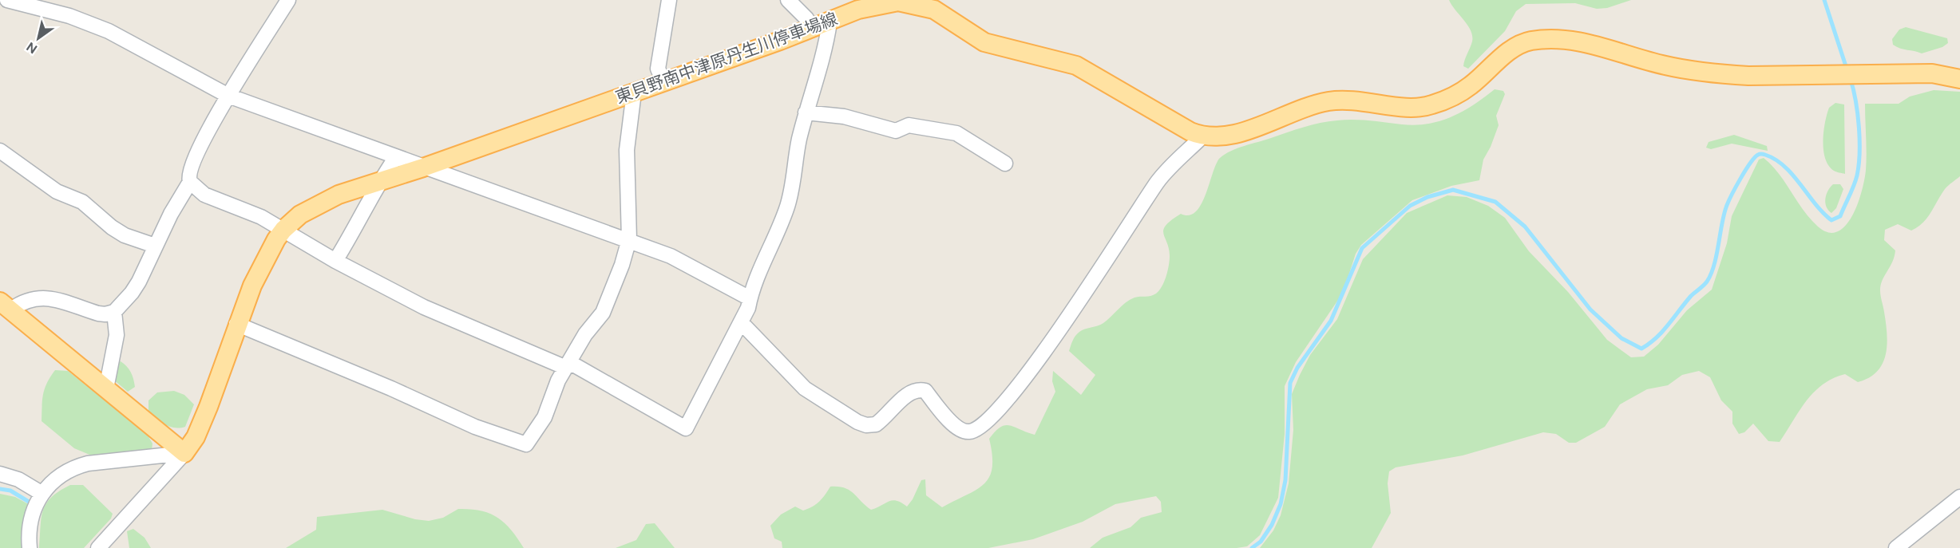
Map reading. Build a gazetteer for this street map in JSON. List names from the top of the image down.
{
  "streets": {
    "main road": ["東貝野南中津原丹生川停車場線"]
  },
  "north": "bottom left"
}
